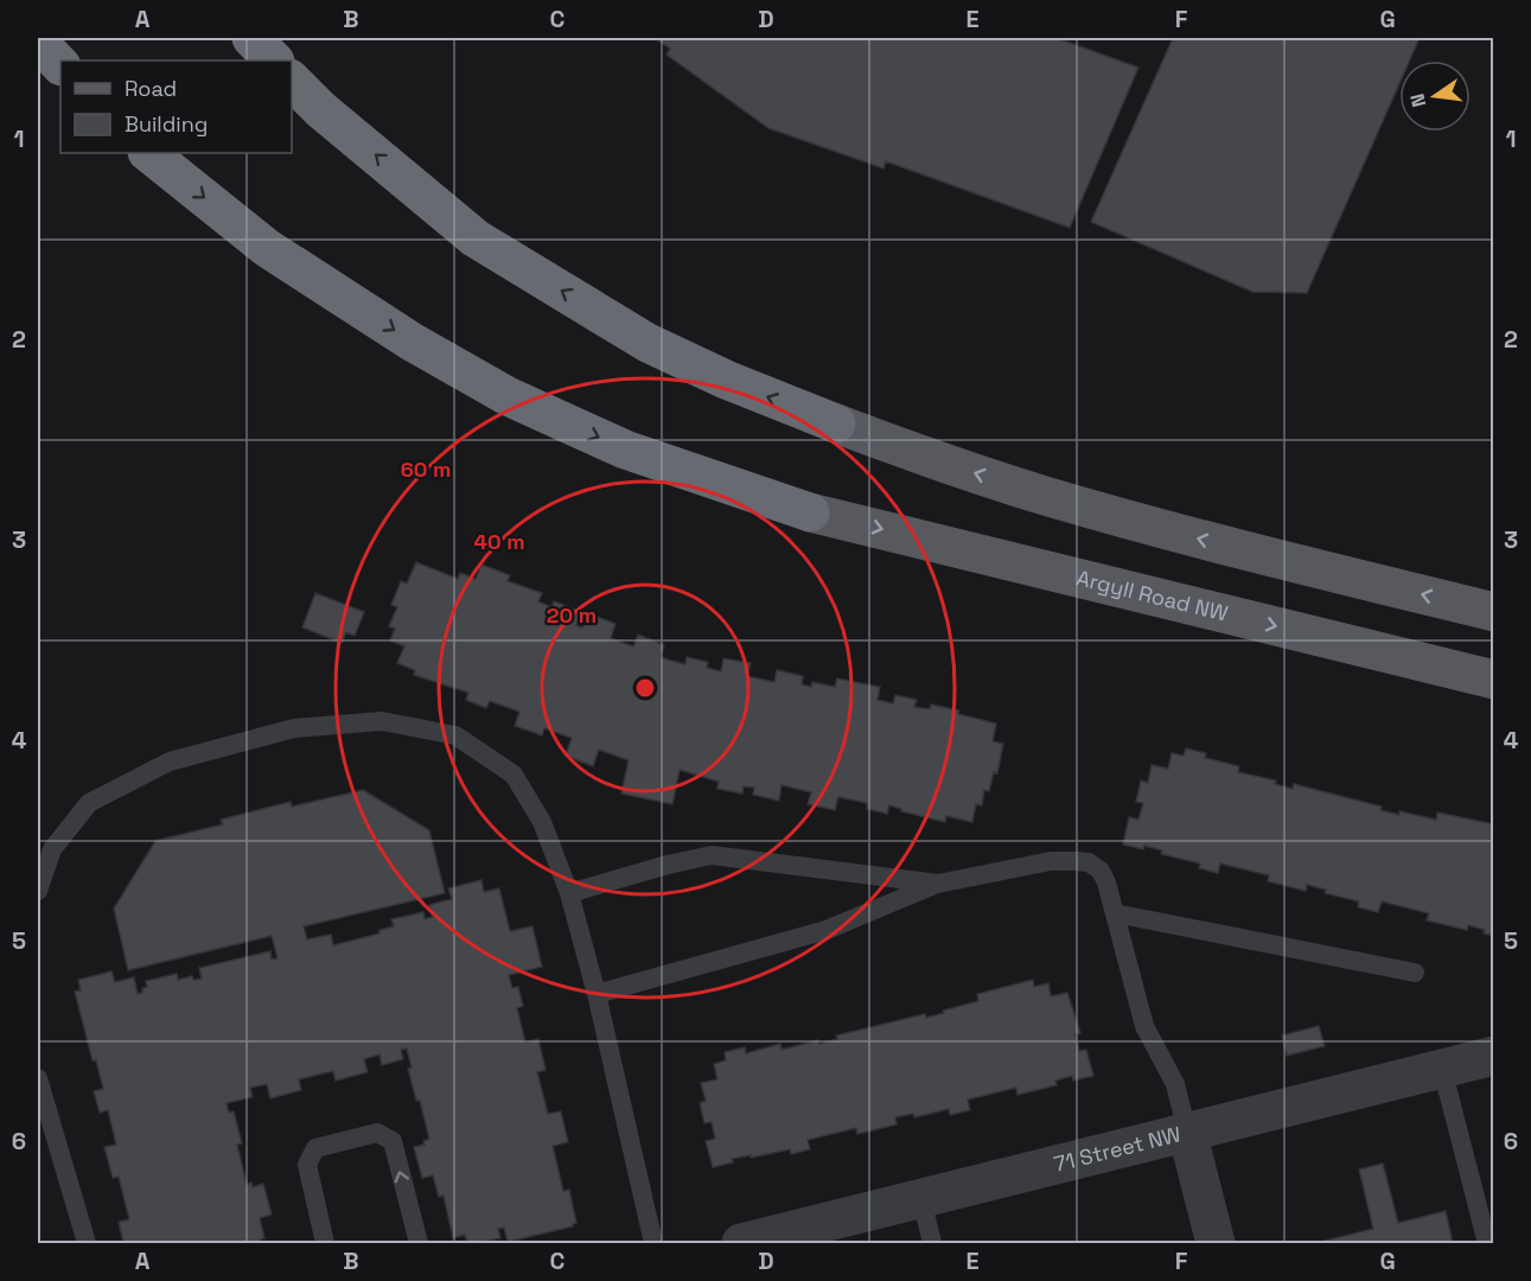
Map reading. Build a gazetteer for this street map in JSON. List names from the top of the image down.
{
  "streets": {
    "main road": ["Argyll Road NW"],
    "street": ["71 Street NW"]
  },
  "legend": ["Road", "Building"],
  "north": "left",
  "grid": {
    "columns": [
      "A",
      "B",
      "C",
      "D",
      "E",
      "F",
      "G"
    ],
    "rows": [
      "1",
      "2",
      "3",
      "4",
      "5",
      "6"
    ]
  },
  "rings": ["60 m", "40 m", "20 m"]
}
